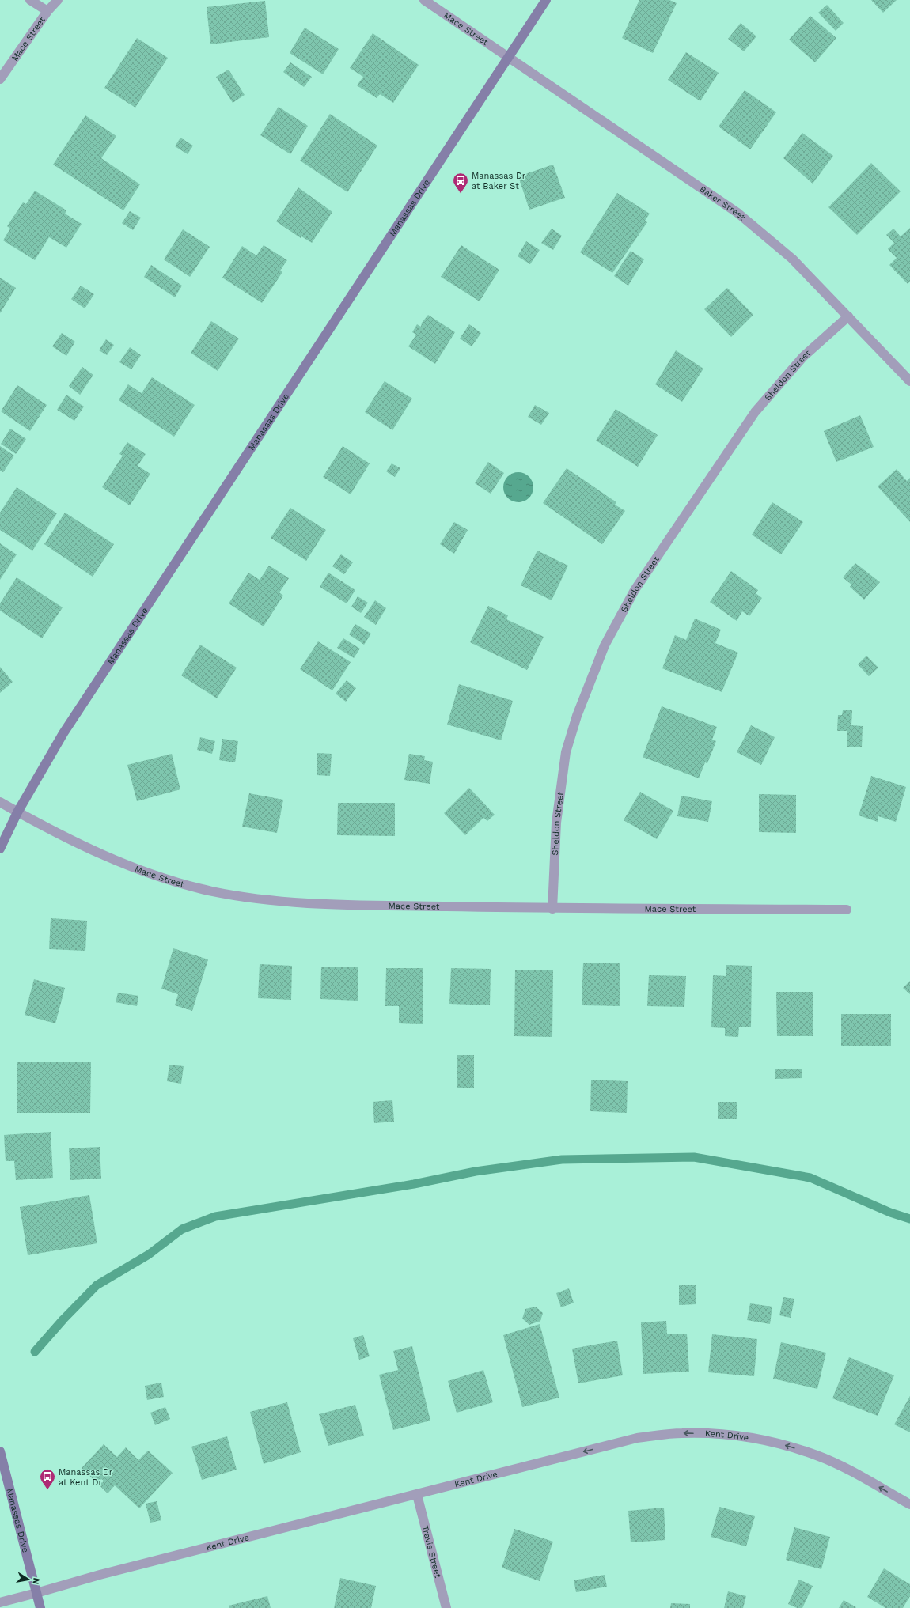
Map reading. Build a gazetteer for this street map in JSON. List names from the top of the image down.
{
  "streets": {
    "main road": ["Manassas Drive"],
    "street": [
      "Mace Street",
      "Baker Street",
      "Sheldon Street",
      "Kent Drive",
      "Travis Street"
    ]
  },
  "crossings": [
    ["Mace Street", "Baker Street"],
    ["Mace Street", "Manassas Drive"],
    ["Mace Street", "Sheldon Street"],
    ["Baker Street", "Manassas Drive"],
    ["Baker Street", "Sheldon Street"],
    ["Manassas Drive", "Kent Drive"],
    ["Kent Drive", "Travis Street"]
  ],
  "one_way": ["Kent Drive"],
  "places": {
    "bus stop": ["Manassas Dr at Baker St", "Manassas Dr at Kent Dr"]
  },
  "north": "right"
}
